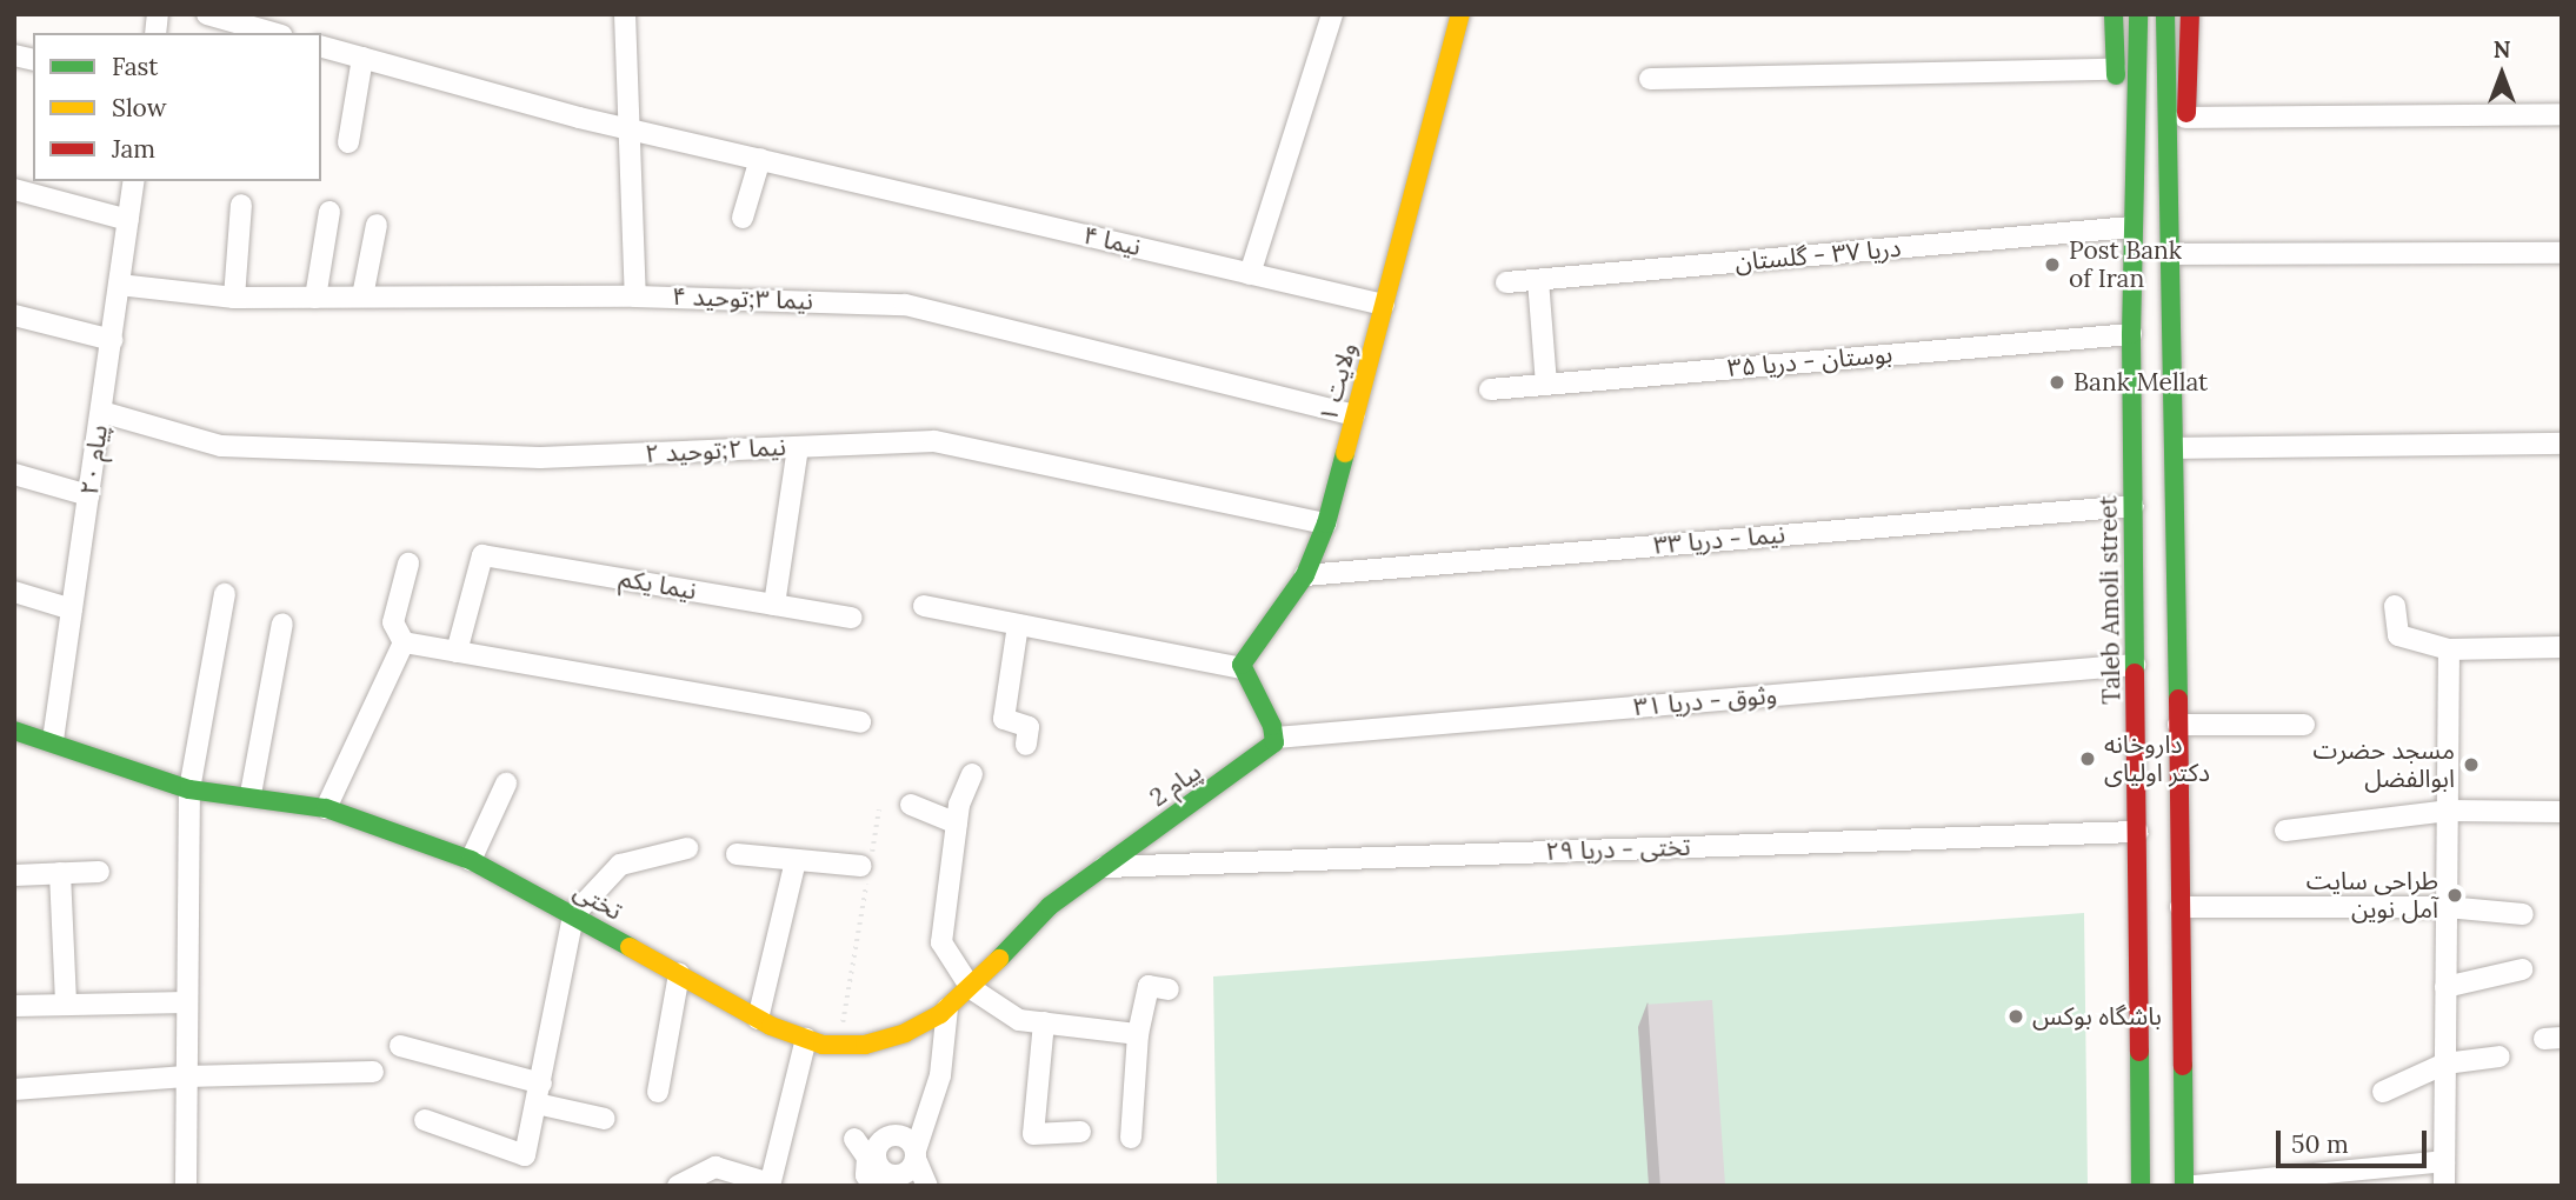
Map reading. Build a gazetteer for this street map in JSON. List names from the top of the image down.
{
  "streets": {
    "main road": [
      "ولایت ۱",
      "Taleb Amoli street",
      "پیام 2",
      "تختی"
    ],
    "street": [
      "نیما ۴",
      "دریا ۳۷ - گلستان",
      "نیما ۳;توحید ۴",
      "بوستان - دریا ۳۵",
      "نیما ۲;توحید ۲",
      "پیام ۲۰",
      "نیما - دریا ۳۳",
      "نیما یکم",
      "وثوق - دریا ۳۱",
      "تختی - دریا ۲۹"
    ]
  },
  "crossings": [
    ["نیما ۴", "ولایت ۱"],
    ["دریا ۳۷ - گلستان", "Taleb Amoli street"],
    ["نیما ۳;توحید ۴", "ولایت ۱"],
    ["نیما ۳;توحید ۴", "پیام ۲۰"],
    ["بوستان - دریا ۳۵", "Taleb Amoli street"],
    ["ولایت ۱", "نیما ۲;توحید ۲"],
    ["ولایت ۱", "نیما - دریا ۳۳"],
    ["نیما ۲;توحید ۲", "پیام ۲۰"],
    ["پیام ۲۰", "تختی"],
    ["نیما - دریا ۳۳", "Taleb Amoli street"],
    ["Taleb Amoli street", "وثوق - دریا ۳۱"],
    ["Taleb Amoli street", "تختی - دریا ۲۹"],
    ["وثوق - دریا ۳۱", "پیام 2"],
    ["پیام 2", "تختی - دریا ۲۹"],
    ["پیام 2", "تختی"],
    ["تختی - دریا ۲۹", "تختی"]
  ],
  "places": [
    "Post Bank of Iran",
    "Bank Mellat",
    "داروخانه دکتر اولیای",
    "مسجد حضرت ابوالفضل",
    "طراحی سایت آمل نوین",
    "باشگاه‌ بوکس"
  ],
  "legend": ["Fast", "Slow", "Jam"],
  "scale_bar": "50 m",
  "north": "top"
}
